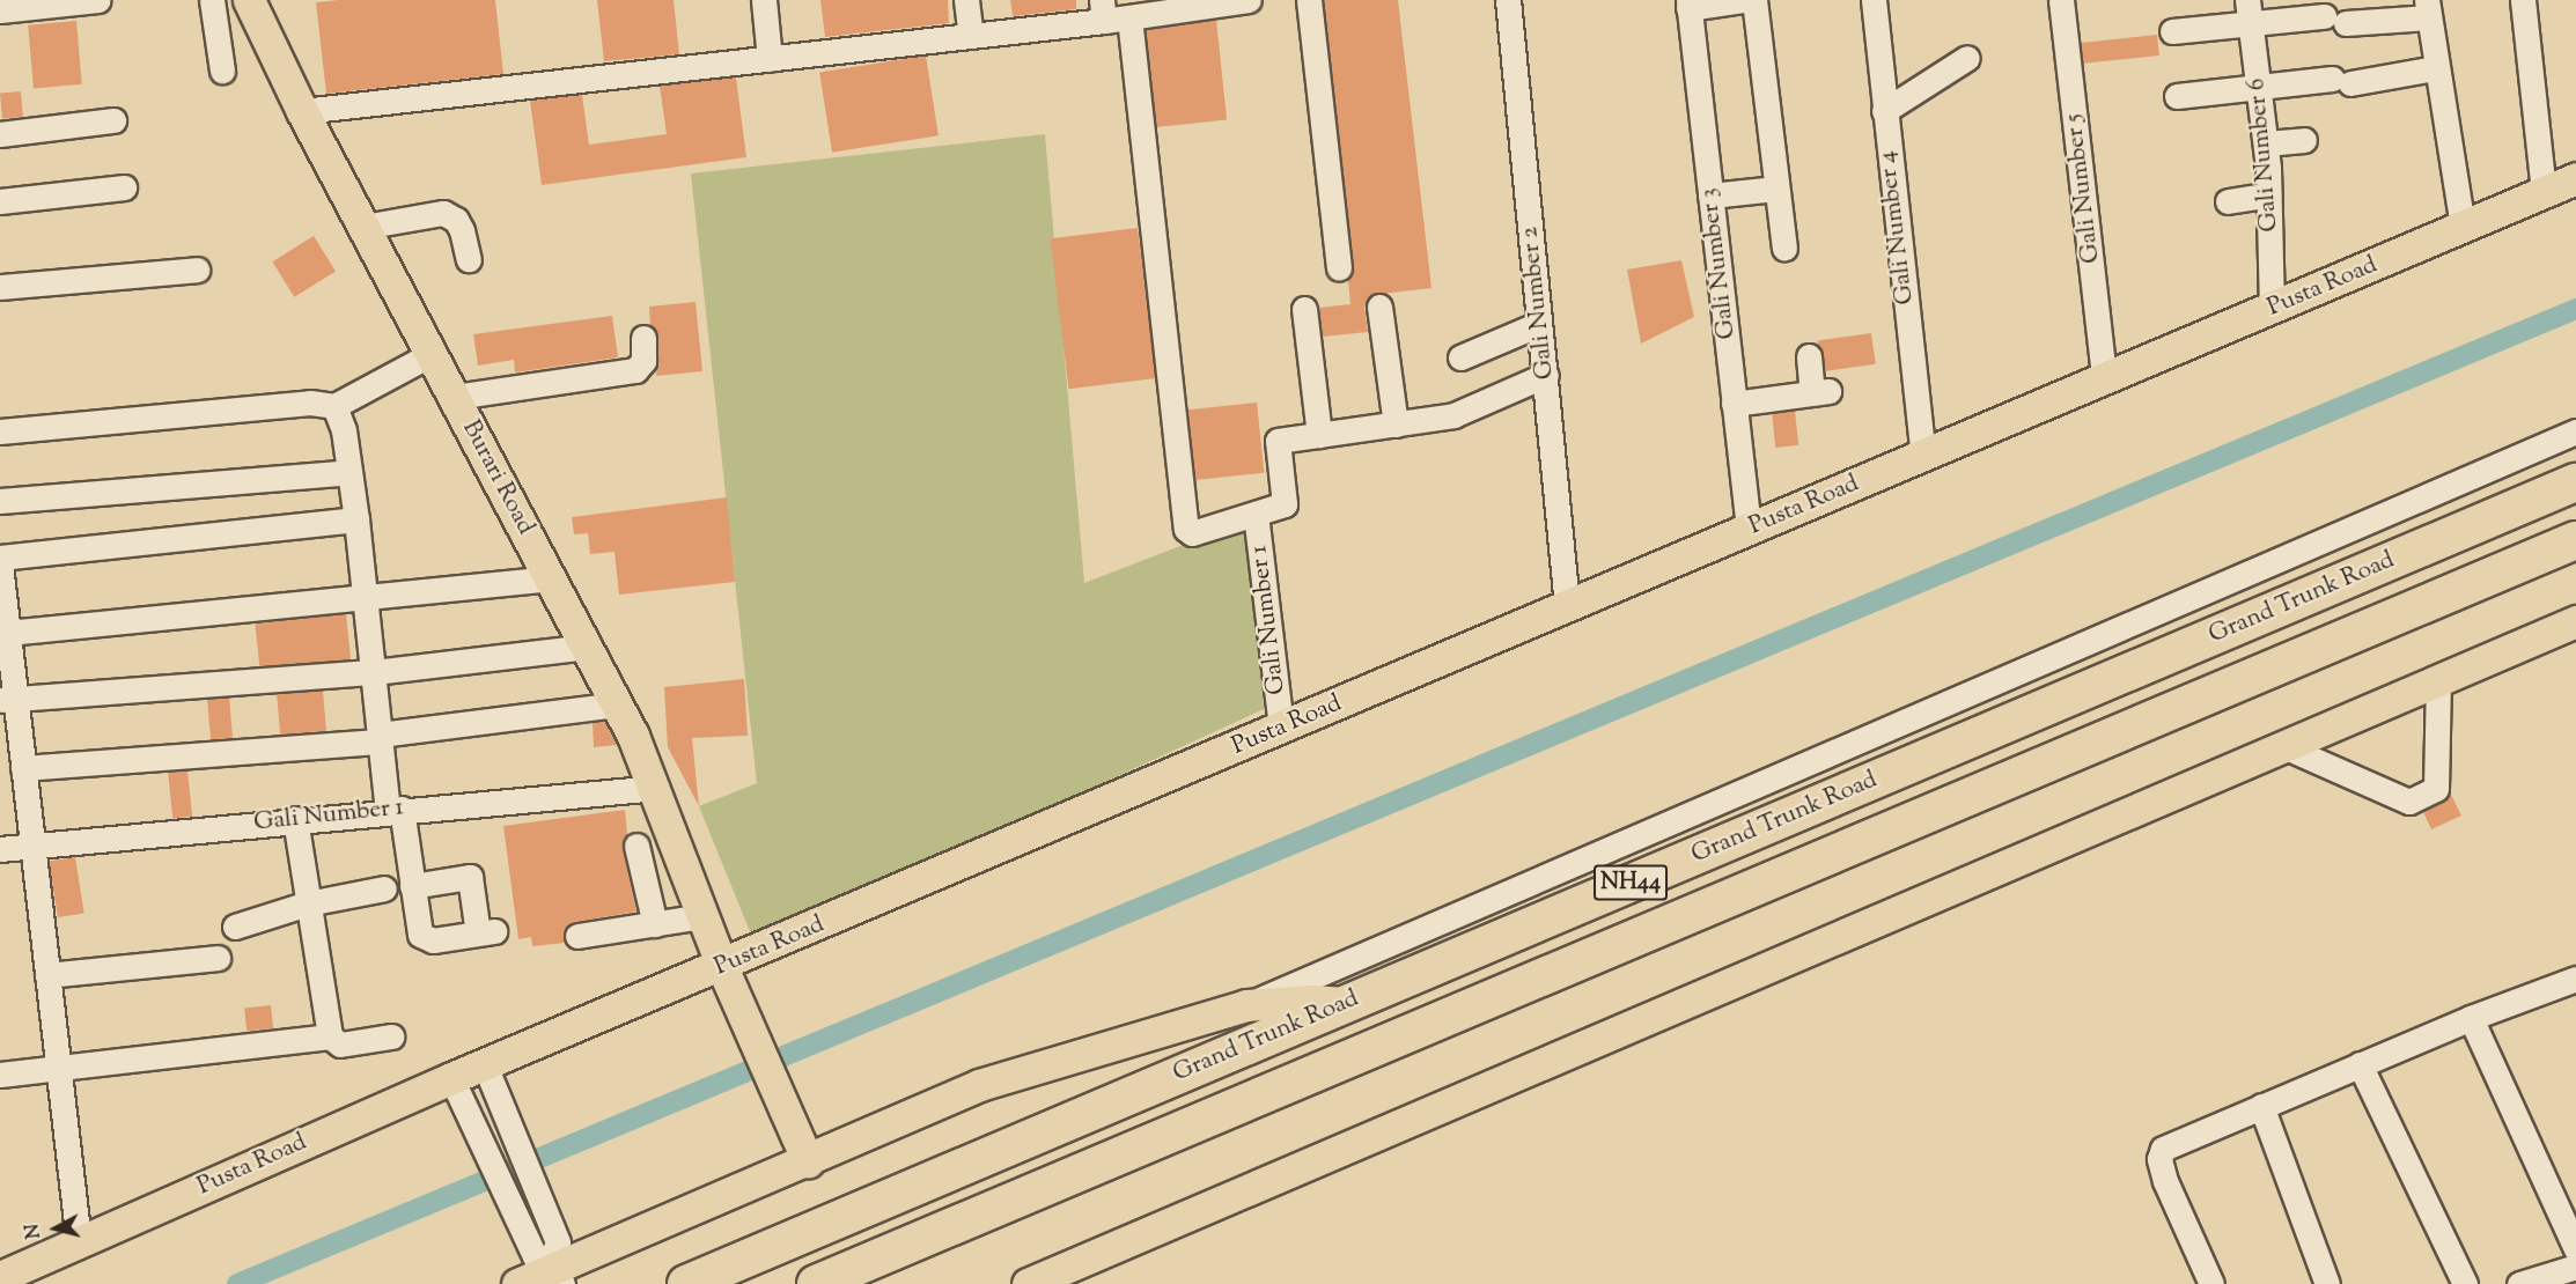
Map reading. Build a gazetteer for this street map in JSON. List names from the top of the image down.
{
  "streets": {
    "highway": ["Grand Trunk Road", "NH44"],
    "main road": ["Pusta Road", "Burari Road"],
    "street": [
      "Gali Number 6",
      "Gali Number 5",
      "Gali Number 4",
      "Gali Number 3",
      "Gali Number 2",
      "Gali Number 1"
    ]
  },
  "crossings": [
    ["Gali Number 6", "Pusta Road"],
    ["Gali Number 5", "Pusta Road"],
    ["Gali Number 4", "Pusta Road"],
    ["Gali Number 3", "Pusta Road"],
    ["Pusta Road", "Gali Number 2"],
    ["Pusta Road", "Burari Road"],
    ["Pusta Road", "Gali Number 1"],
    ["Burari Road", "Gali Number 1"]
  ],
  "north": "left"
}
